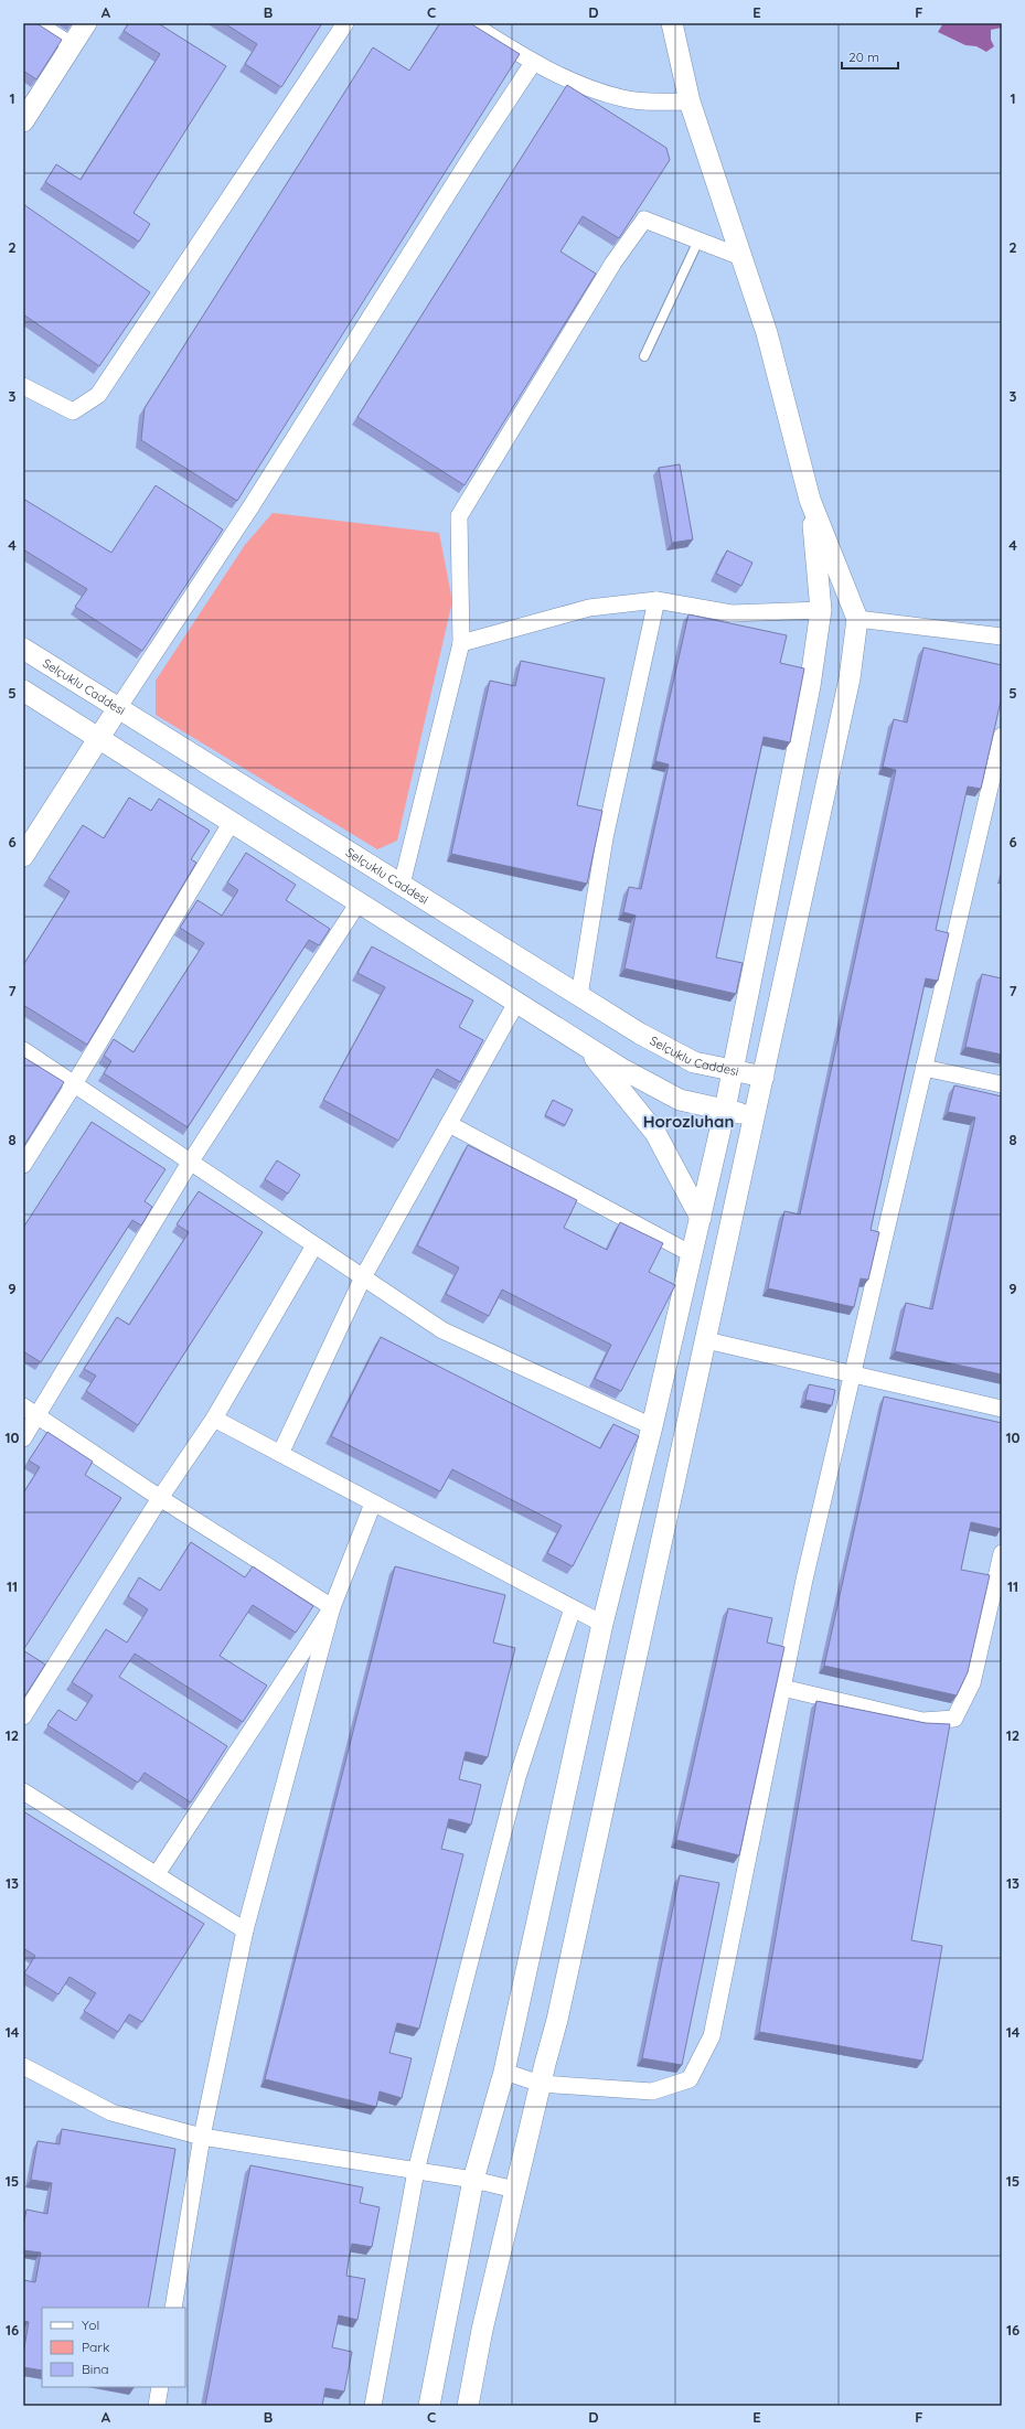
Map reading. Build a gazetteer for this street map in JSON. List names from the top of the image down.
{
  "streets": {
    "street": ["Selçuklu Caddesi"]
  },
  "districts": ["Horozluhan"],
  "legend": ["Yol", "Park", "Bina"],
  "scale_bar": "20 m",
  "grid": {
    "columns": [
      "A",
      "B",
      "C",
      "D",
      "E",
      "F"
    ],
    "rows": [
      "1",
      "2",
      "3",
      "4",
      "5",
      "6",
      "7",
      "8",
      "9",
      "10",
      "11",
      "12",
      "13",
      "14",
      "15",
      "16"
    ]
  }
}
